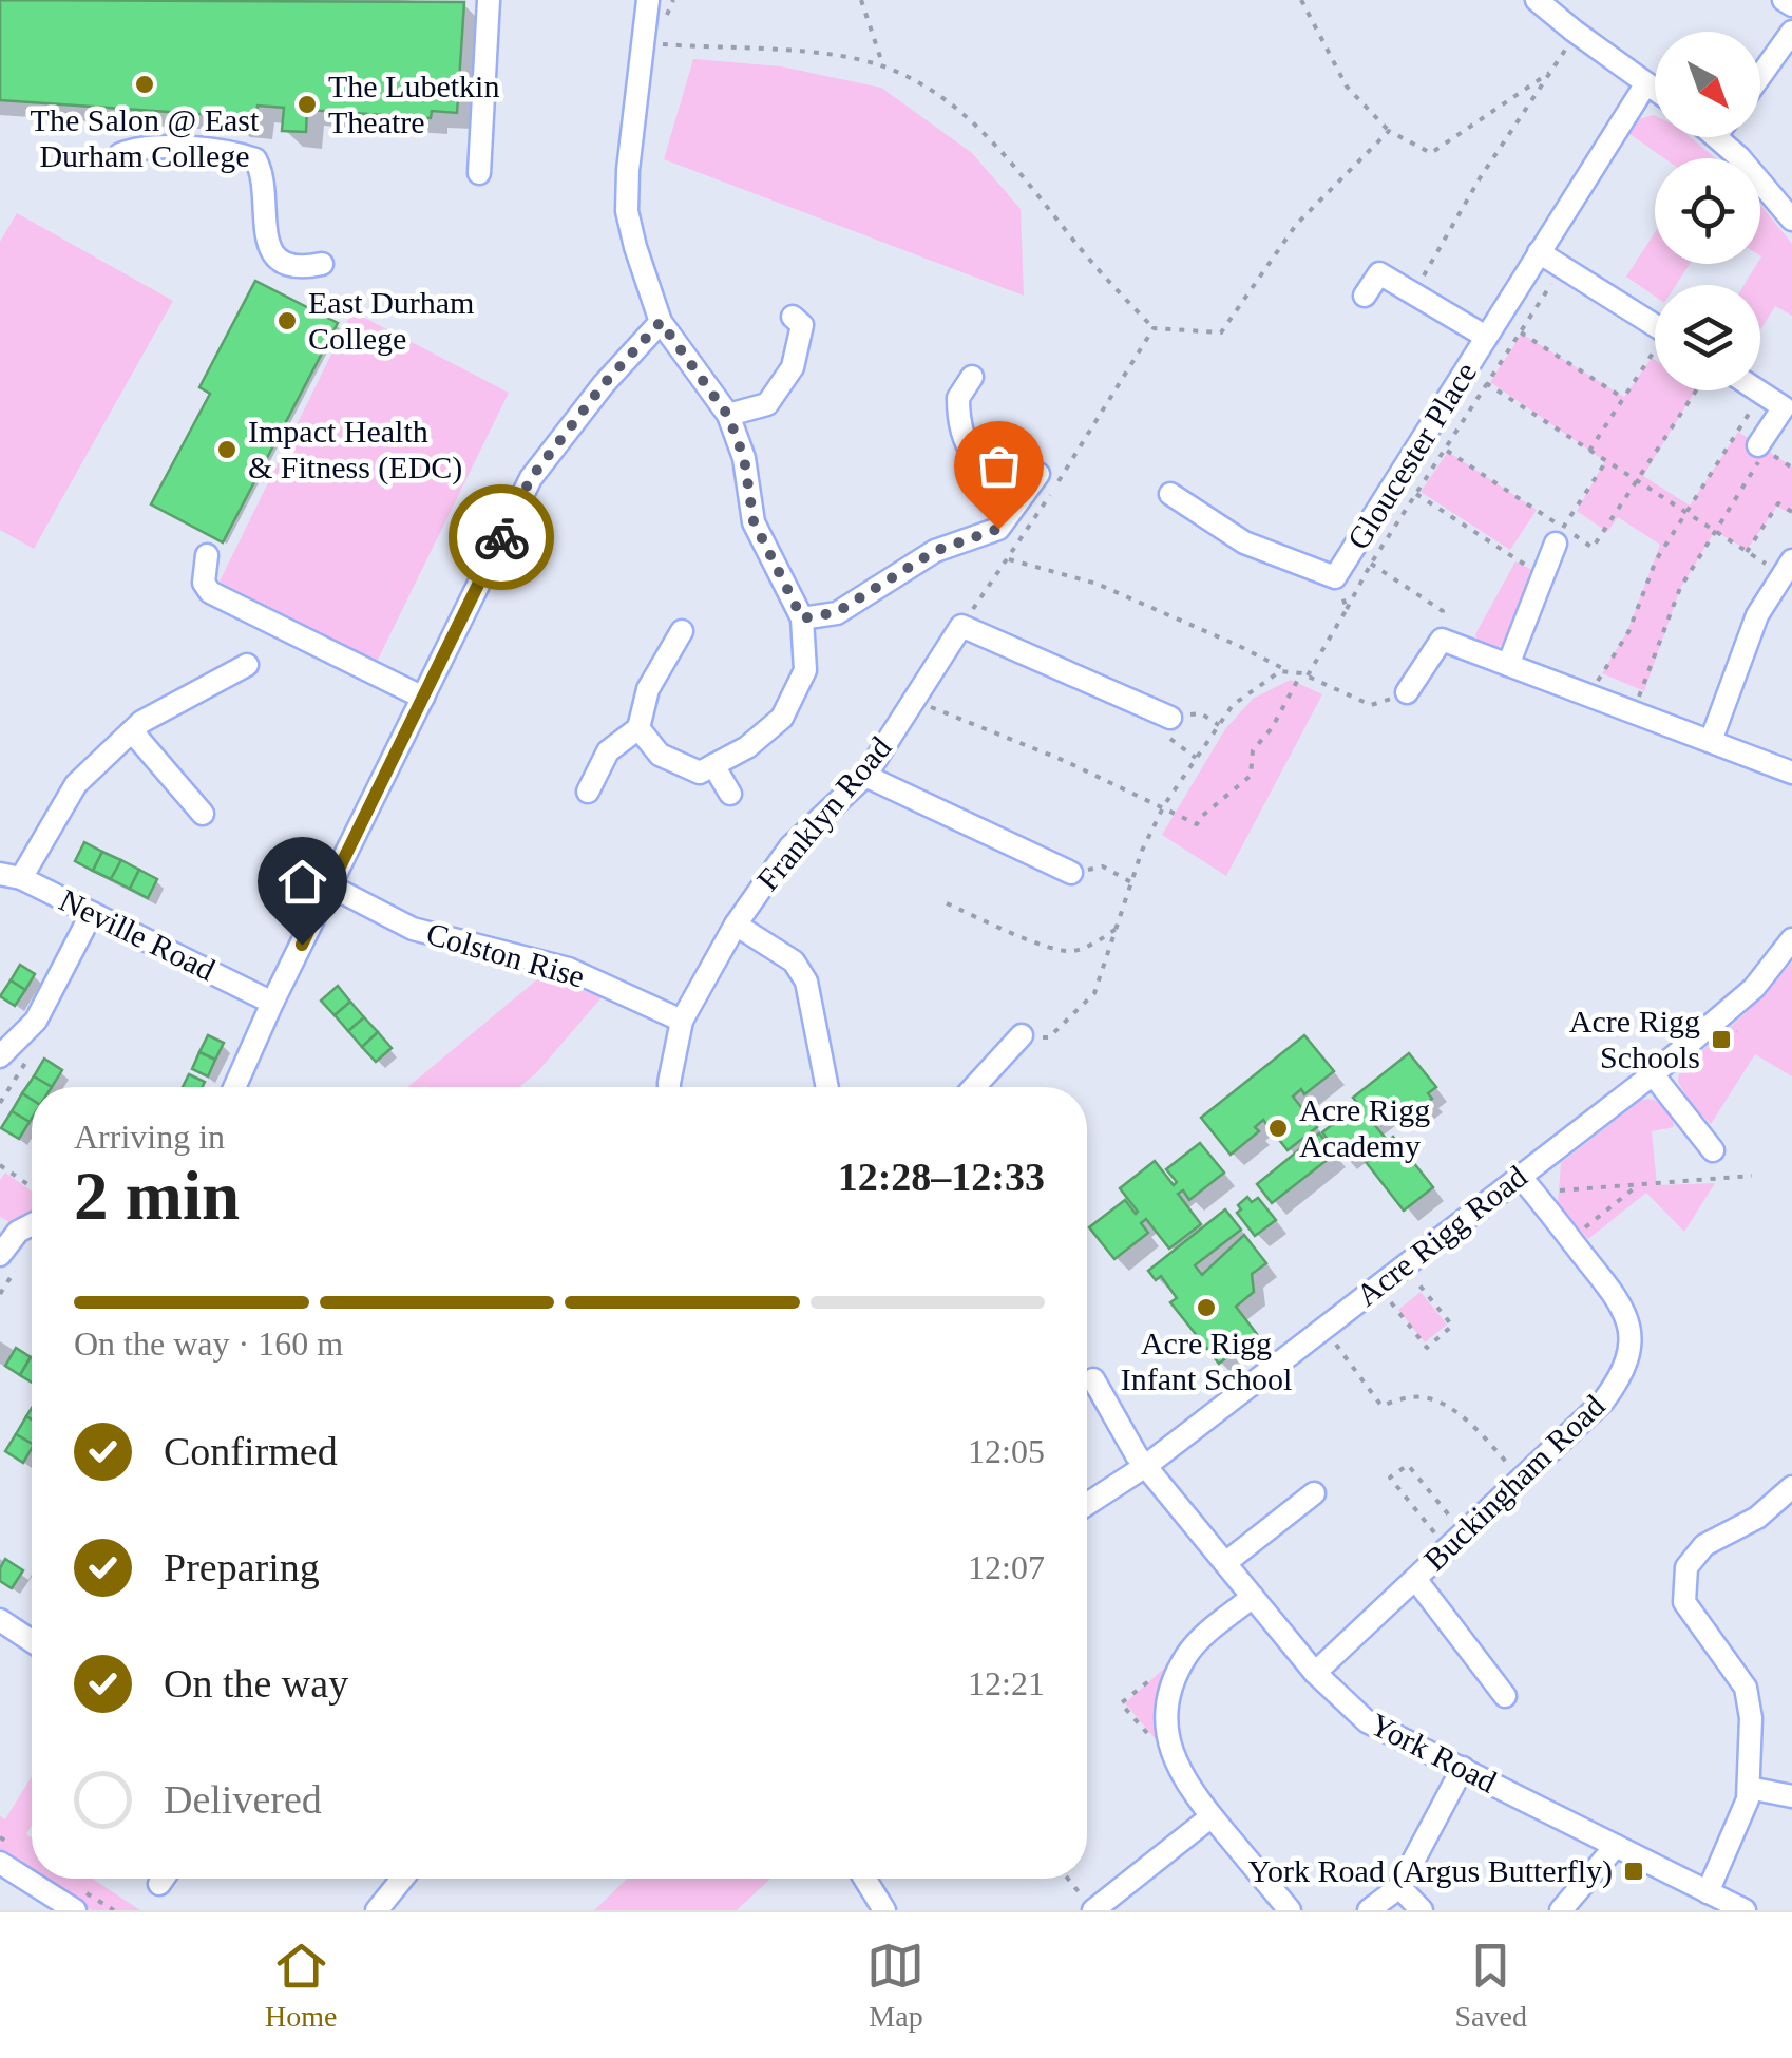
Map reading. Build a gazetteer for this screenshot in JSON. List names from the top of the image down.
{
  "streets": {
    "street": [
      "Gloucester Place",
      "Franklyn Road",
      "Neville Road",
      "Colston Rise",
      "Acre Rigg Road",
      "Buckingham Road",
      "York Road"
    ]
  },
  "crossings": [
    ["Franklyn Road", "Colston Rise"],
    ["Acre Rigg Road", "Buckingham Road"],
    ["Acre Rigg Road", "York Road"],
    ["Buckingham Road", "York Road"]
  ],
  "places": {
    "other": [
      "The Salon @ East Durham College",
      "The Lubetkin Theatre",
      "East Durham College",
      "Impact Health & Fitness (EDC)",
      "Acre Rigg Academy",
      "Acre Rigg Infant School"
    ],
    "transit": ["Acre Rigg Schools", "York Road (Argus Butterfly)"]
  },
  "north": "bottom right",
  "page": {
    "heading": ["2 min", "Arriving in", "12:28–12:33"],
    "bar": "On the way · 160 m",
    "list": [
      ["Confirmed", "12:05"],
      ["Preparing", "12:07"],
      ["On the way", "12:21"],
      "Delivered"
    ],
    "tabs": ["Home", "Map", "Saved"]
  }
}
